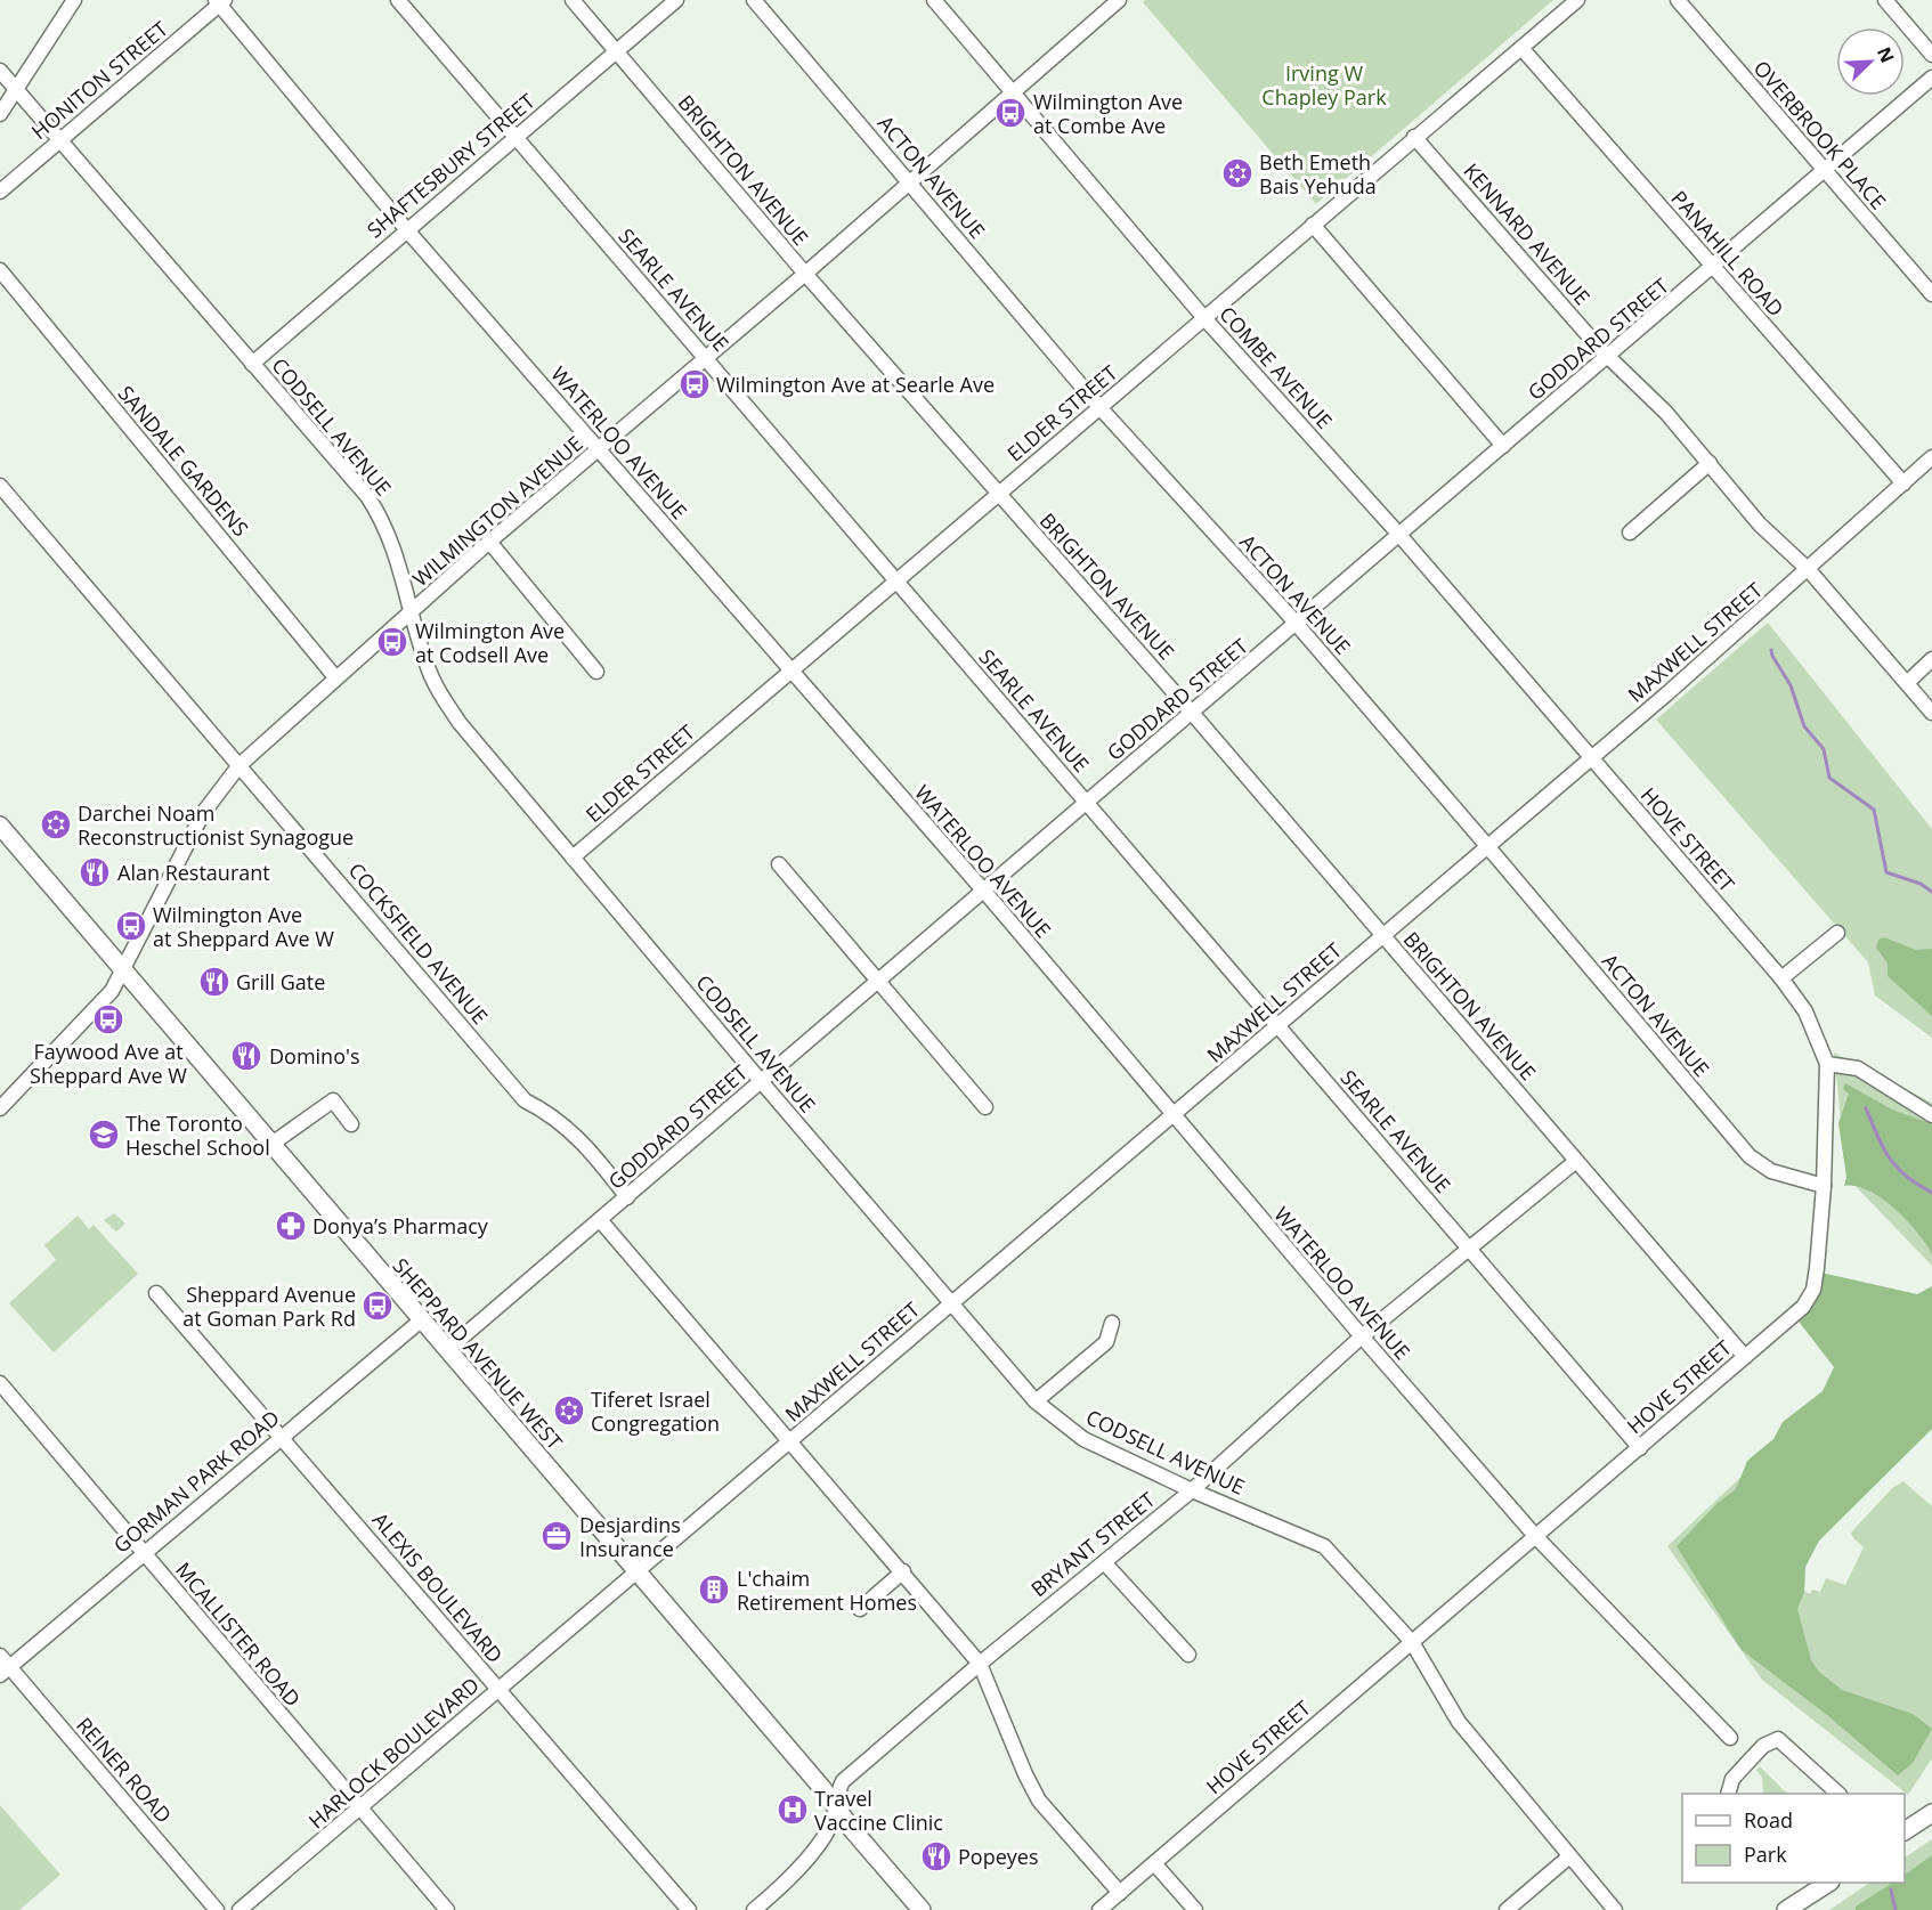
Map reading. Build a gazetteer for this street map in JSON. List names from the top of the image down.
{
  "streets": {
    "main road": ["SHEPPARD AVENUE WEST"],
    "street": [
      "HONITON STREET",
      "OVERBROOK PLACE",
      "SHAFTESBURY STREET",
      "BRIGHTON AVENUE",
      "ACTON AVENUE",
      "KENNARD AVENUE",
      "PANAHILL ROAD",
      "SEARLE AVENUE",
      "GODDARD STREET",
      "COMBE AVENUE",
      "ELDER STREET",
      "CODSELL AVENUE",
      "WATERLOO AVENUE",
      "SANDALE GARDENS",
      "WILMINGTON AVENUE",
      "MAXWELL STREET",
      "HOVE STREET",
      "COCKSFIELD AVENUE",
      "GORMAN PARK ROAD",
      "BRYANT STREET",
      "ALEXIS BOULEVARD",
      "MCALLISTER ROAD",
      "HARLOCK BOULEVARD",
      "REINER ROAD"
    ]
  },
  "crossings": [
    ["HONITON STREET", "CODSELL AVENUE"],
    ["HONITON STREET", "WATERLOO AVENUE"],
    ["OVERBROOK PLACE", "GODDARD STREET"],
    ["SHAFTESBURY STREET", "BRIGHTON AVENUE"],
    ["SHAFTESBURY STREET", "SEARLE AVENUE"],
    ["SHAFTESBURY STREET", "CODSELL AVENUE"],
    ["SHAFTESBURY STREET", "WATERLOO AVENUE"],
    ["BRIGHTON AVENUE", "GODDARD STREET"],
    ["BRIGHTON AVENUE", "ELDER STREET"],
    ["BRIGHTON AVENUE", "WILMINGTON AVENUE"],
    ["BRIGHTON AVENUE", "MAXWELL STREET"],
    ["BRIGHTON AVENUE", "HOVE STREET"],
    ["BRIGHTON AVENUE", "BRYANT STREET"],
    ["ACTON AVENUE", "GODDARD STREET"],
    ["ACTON AVENUE", "ELDER STREET"],
    ["ACTON AVENUE", "WILMINGTON AVENUE"],
    ["ACTON AVENUE", "MAXWELL STREET"],
    ["ACTON AVENUE", "HOVE STREET"],
    ["KENNARD AVENUE", "GODDARD STREET"],
    ["KENNARD AVENUE", "ELDER STREET"],
    ["KENNARD AVENUE", "MAXWELL STREET"],
    ["PANAHILL ROAD", "GODDARD STREET"],
    ["PANAHILL ROAD", "ELDER STREET"],
    ["PANAHILL ROAD", "MAXWELL STREET"],
    ["SEARLE AVENUE", "GODDARD STREET"],
    ["SEARLE AVENUE", "ELDER STREET"],
    ["SEARLE AVENUE", "WILMINGTON AVENUE"],
    ["SEARLE AVENUE", "MAXWELL STREET"],
    ["SEARLE AVENUE", "HOVE STREET"],
    ["SEARLE AVENUE", "BRYANT STREET"],
    ["GODDARD STREET", "COMBE AVENUE"],
    ["GODDARD STREET", "CODSELL AVENUE"],
    ["GODDARD STREET", "WATERLOO AVENUE"],
    ["GODDARD STREET", "COCKSFIELD AVENUE"],
    ["GODDARD STREET", "SHEPPARD AVENUE WEST"],
    ["COMBE AVENUE", "ELDER STREET"],
    ["COMBE AVENUE", "WILMINGTON AVENUE"],
    ["COMBE AVENUE", "MAXWELL STREET"],
    ["COMBE AVENUE", "HOVE STREET"],
    ["ELDER STREET", "CODSELL AVENUE"],
    ["ELDER STREET", "WATERLOO AVENUE"],
    ["CODSELL AVENUE", "WILMINGTON AVENUE"],
    ["CODSELL AVENUE", "MAXWELL STREET"],
    ["CODSELL AVENUE", "HOVE STREET"],
    ["CODSELL AVENUE", "BRYANT STREET"],
    ["WATERLOO AVENUE", "WILMINGTON AVENUE"],
    ["WATERLOO AVENUE", "MAXWELL STREET"],
    ["WATERLOO AVENUE", "HOVE STREET"],
    ["WATERLOO AVENUE", "BRYANT STREET"],
    ["SANDALE GARDENS", "WILMINGTON AVENUE"],
    ["WILMINGTON AVENUE", "COCKSFIELD AVENUE"],
    ["WILMINGTON AVENUE", "SHEPPARD AVENUE WEST"],
    ["MAXWELL STREET", "HOVE STREET"],
    ["MAXWELL STREET", "SHEPPARD AVENUE WEST"],
    ["MAXWELL STREET", "HARLOCK BOULEVARD"],
    ["SHEPPARD AVENUE WEST", "GORMAN PARK ROAD"],
    ["SHEPPARD AVENUE WEST", "BRYANT STREET"],
    ["SHEPPARD AVENUE WEST", "HARLOCK BOULEVARD"],
    ["GORMAN PARK ROAD", "ALEXIS BOULEVARD"],
    ["GORMAN PARK ROAD", "MCALLISTER ROAD"],
    ["GORMAN PARK ROAD", "REINER ROAD"],
    ["ALEXIS BOULEVARD", "HARLOCK BOULEVARD"],
    ["MCALLISTER ROAD", "HARLOCK BOULEVARD"]
  ],
  "parks": ["Irving W Chapley Park"],
  "places": {
    "bus stop": [
      "Wilmington Ave at Combe Ave",
      "Wilmington Ave at Searle Ave",
      "Wilmington Ave at Codsell Ave",
      "Wilmington Ave at Sheppard Ave W",
      "Faywood Ave at Sheppard Ave W",
      "Sheppard Avenue at Goman Park Rd"
    ],
    "synagogue": ["Beth Emeth Bais Yehuda", "Darchei Noam Reconstructionist Synagogue", "Tiferet Israel Congregation"],
    "restaurant": [
      "Alan Restaurant",
      "Grill Gate",
      "Domino's",
      "Popeyes"
    ],
    "school or university": ["The Toronto Heschel School"],
    "pharmacy": ["Donya’s Pharmacy"],
    "office": ["Desjardins Insurance"],
    "building": ["L'chaim Retirement Homes"],
    "hospital": ["Travel Vaccine Clinic"]
  },
  "legend": ["Road", "Park"],
  "north": "top right"
}
